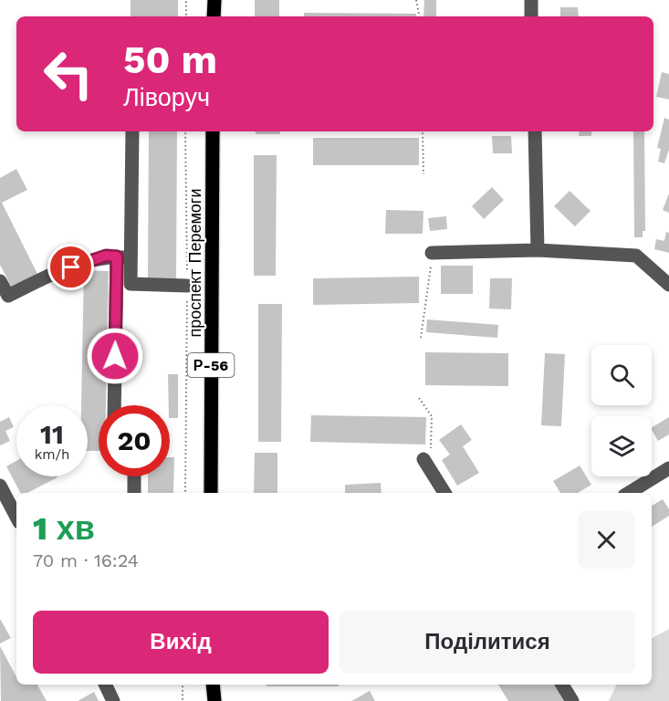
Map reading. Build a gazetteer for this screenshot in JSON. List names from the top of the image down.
{
  "streets": {
    "main road": ["проспект Перемоги", "Р-56"]
  },
  "page": {
    "turn": ["50 m", "Ліворуч"],
    "speed": "11 km/h",
    "limit": "20",
    "heading": ["1 хв", "70 m · 16:24"],
    "buttons": ["Вихід", "Поділитися"]
  }
}
